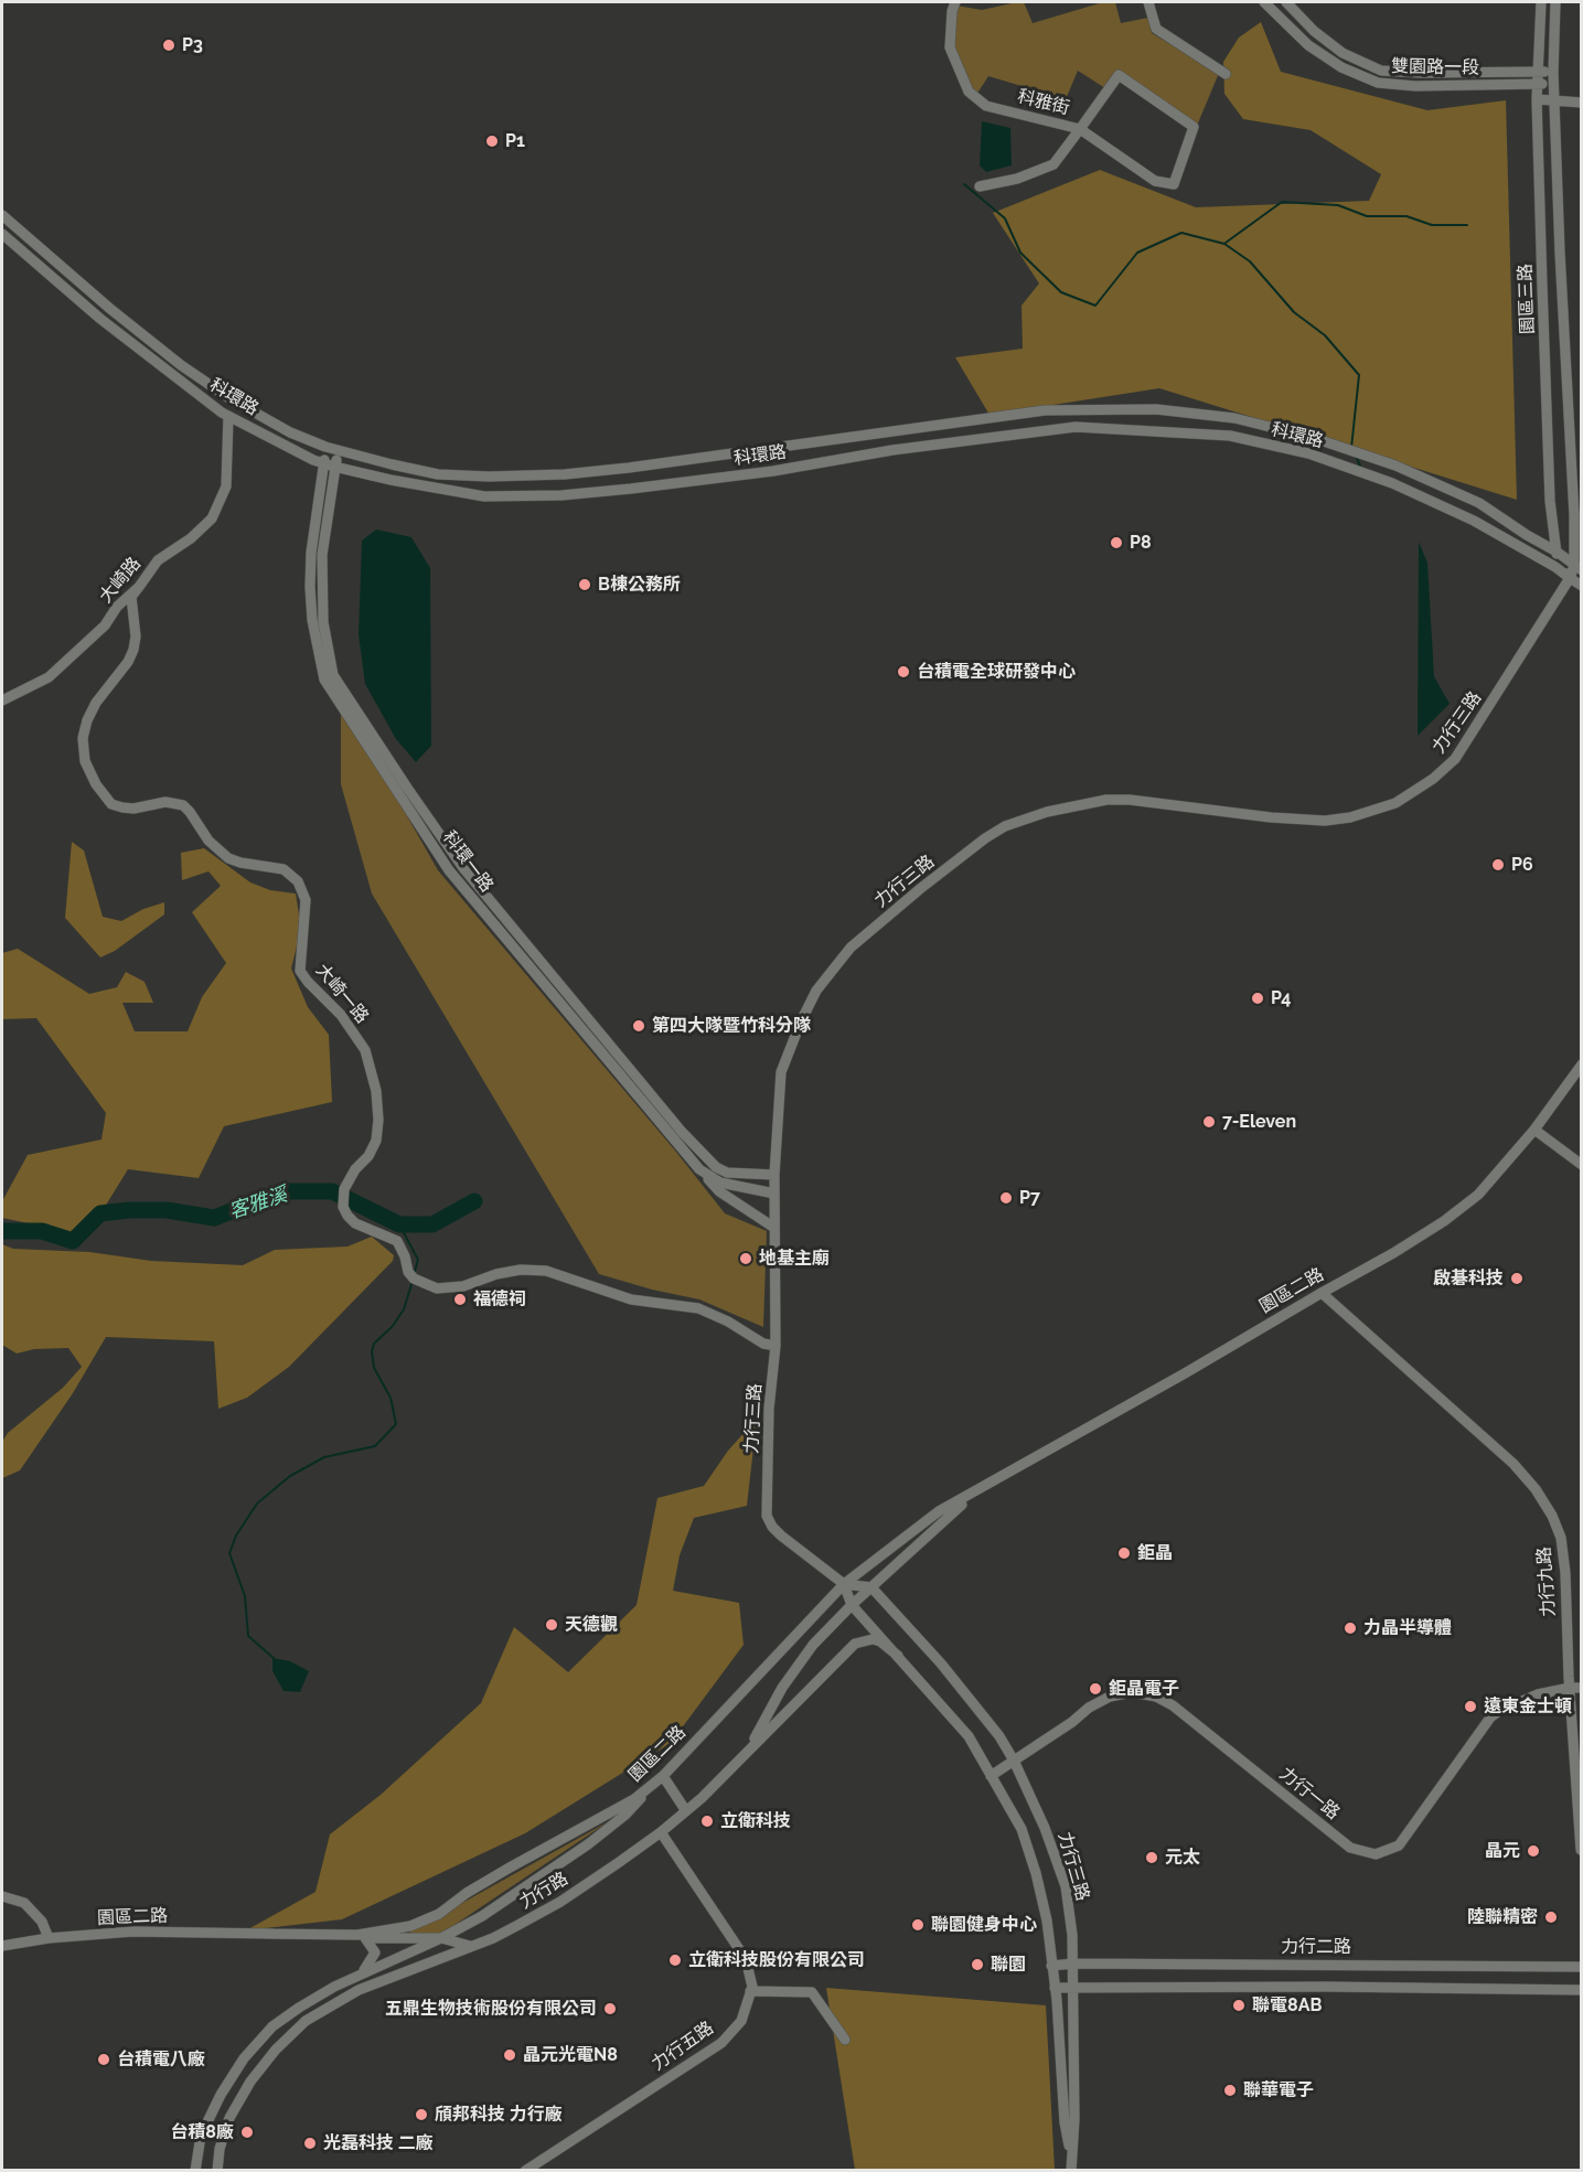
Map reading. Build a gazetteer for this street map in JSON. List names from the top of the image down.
{
  "streets": {
    "street": [
      "雙園路一段",
      "科雅街",
      "園區三路",
      "科環路",
      "大崎路",
      "力行三路",
      "科環一路",
      "大崎一路",
      "園區二路",
      "力行九路",
      "力行一路",
      "力行路",
      "力行二路",
      "力行五路"
    ]
  },
  "crossings": [
    ["雙園路一段", "園區三路"],
    ["園區三路", "科環路"],
    ["園區三路", "力行三路"],
    ["科環路", "大崎路"],
    ["科環路", "力行三路"],
    ["科環路", "科環一路"],
    ["大崎路", "大崎一路"],
    ["力行三路", "科環一路"],
    ["力行三路", "大崎一路"],
    ["力行三路", "園區二路"],
    ["力行三路", "力行一路"],
    ["力行三路", "力行路"],
    ["力行三路", "力行二路"],
    ["園區二路", "力行九路"],
    ["園區二路", "力行路"],
    ["力行九路", "力行一路"],
    ["力行路", "力行五路"]
  ],
  "water": ["客雅溪"],
  "places": [
    "P3",
    "P1",
    "P8",
    "B棟公務所",
    "台積電全球研發中心",
    "P6",
    "P4",
    "第四大隊暨竹科分隊",
    "7-Eleven",
    "P7",
    "地基主廟",
    "啟碁科技",
    "福德祠",
    "鉅晶",
    "天德觀",
    "力晶半導體",
    "鉅晶電子",
    "遠東金士頓",
    "立衛科技",
    "晶元",
    "元太",
    "陸聯精密",
    "聯園健身中心",
    "立衛科技股份有限公司",
    "聯園",
    "聯電8AB",
    "五鼎生物技術股份有限公司",
    "晶元光電N8",
    "台積電八廠",
    "聯華電子",
    "頎邦科技 力行廠",
    "台積8廠",
    "光磊科技 二廠"
  ]
}
